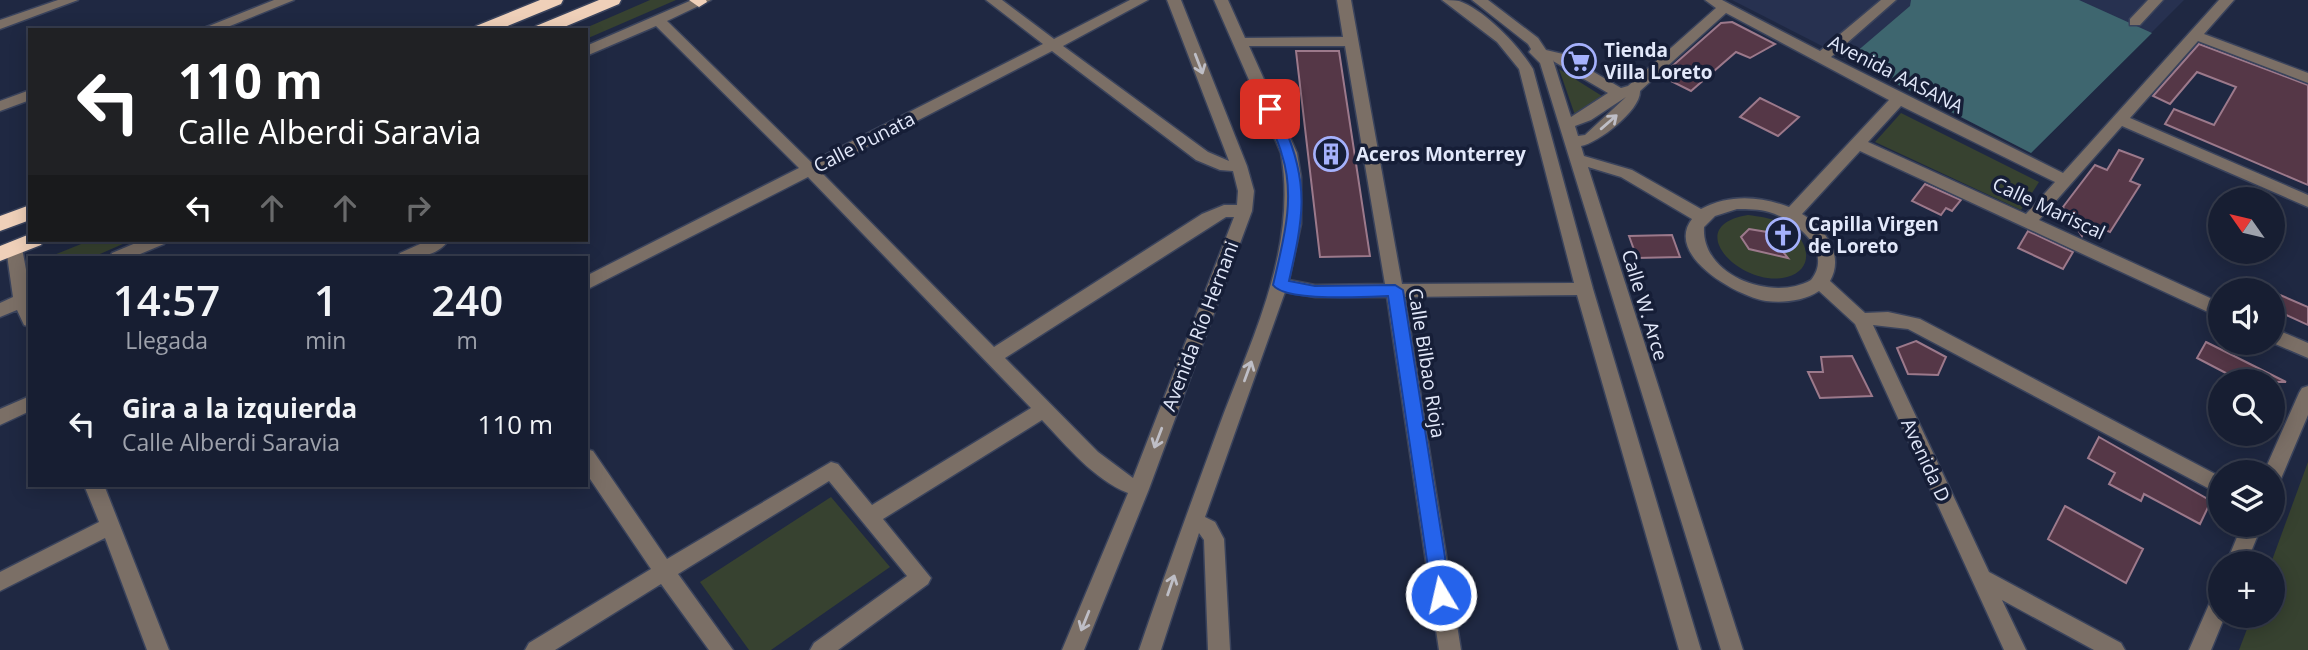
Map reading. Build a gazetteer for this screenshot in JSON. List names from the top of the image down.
{
  "streets": {
    "street": [
      "Avenida AASANA",
      "Calle Punata",
      "Calle Mariscal",
      "Calle W. Arce",
      "Avenida Río Hernani",
      "Calle Bilbao Rioja",
      "Avenida D"
    ]
  },
  "places": {
    "supermarket": ["Tienda Villa Loreto"],
    "building": ["Aceros Monterrey"],
    "church": ["Capilla Virgen de Loreto"]
  },
  "north": "top left",
  "page": {
    "turn": ["110 m", "Calle Alberdi Saravia"],
    "map_buttons": "+",
    "eta": [
      "14:57",
      "Llegada",
      "1",
      "min",
      "240",
      "m"
    ],
    "list": [
      {
        "name": "Gira a la izquierda",
        "note": "Calle Alberdi Saravia",
        "value": "110 m"
      }
    ]
  }
}
